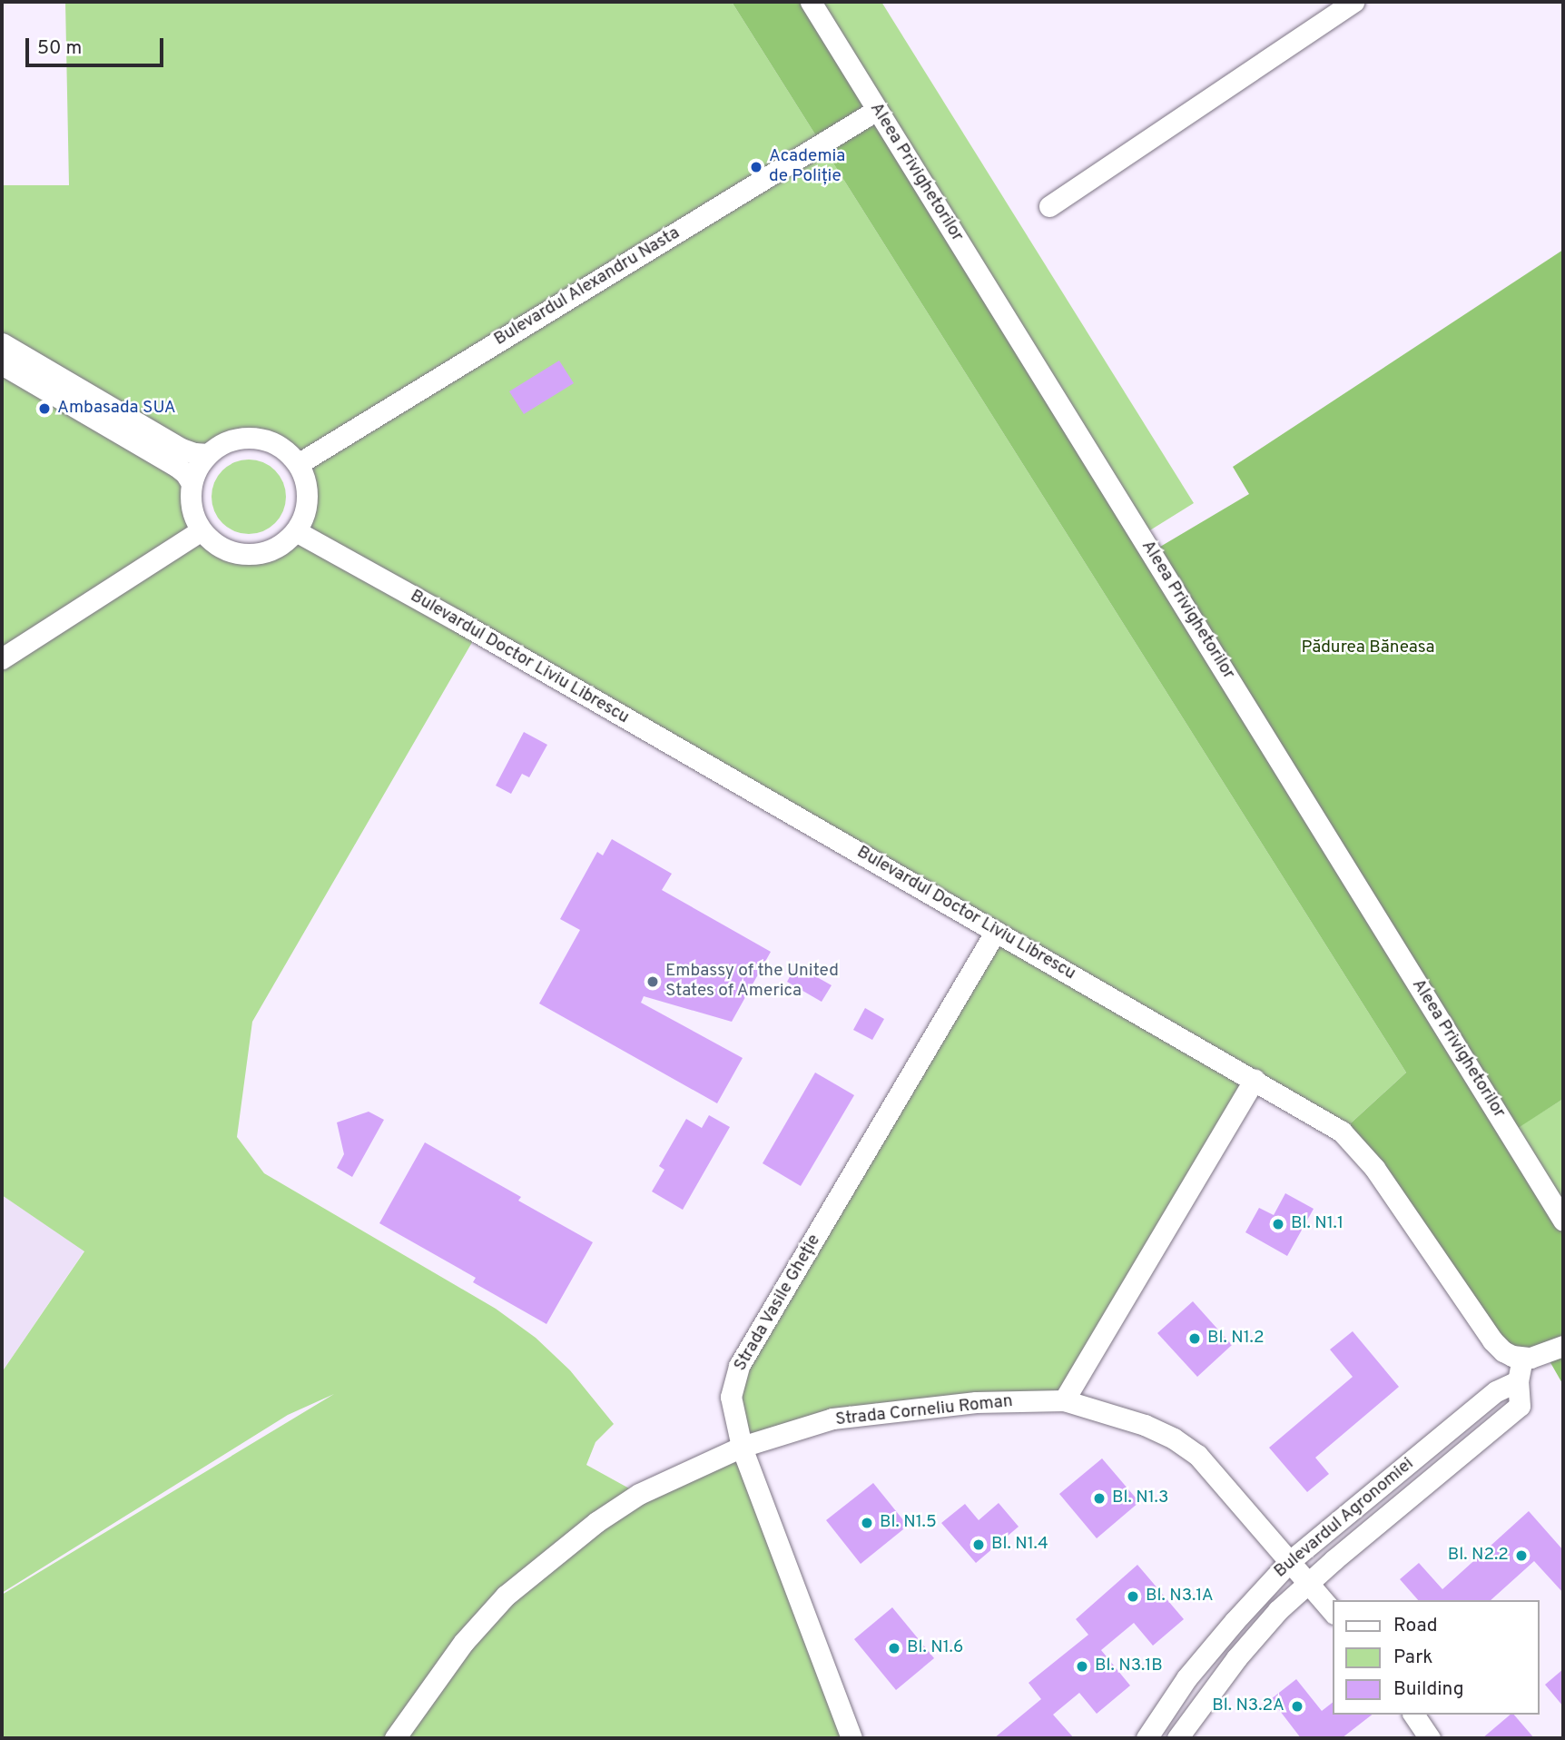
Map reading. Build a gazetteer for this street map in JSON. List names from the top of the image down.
{
  "streets": {
    "street": [
      "Aleea Privighetorilor",
      "Bulevardul Alexandru Nasta",
      "Bulevardul Doctor Liviu Librescu",
      "Strada Vasile Gheție",
      "Strada Corneliu Roman",
      "Bulevardul Agronomiei"
    ]
  },
  "crossings": [
    ["Aleea Privighetorilor", "Bulevardul Alexandru Nasta"],
    ["Bulevardul Alexandru Nasta", "Bulevardul Doctor Liviu Librescu"],
    ["Bulevardul Doctor Liviu Librescu", "Strada Vasile Gheție"],
    ["Bulevardul Doctor Liviu Librescu", "Bulevardul Agronomiei"],
    ["Strada Vasile Gheție", "Strada Corneliu Roman"],
    ["Strada Corneliu Roman", "Bulevardul Agronomiei"]
  ],
  "parks": ["Pădurea Băneasa"],
  "places": [
    "Academia de Poliție",
    "Ambasada SUA",
    "Embassy of the United States of America",
    "Bl. N1.1",
    "Bl. N1.2",
    "Bl. N1.3",
    "Bl. N1.5",
    "Bl. N1.4",
    "Bl. N2.2",
    "Bl. N3.1A",
    "Bl. N1.6",
    "Bl. N3.1B",
    "Bl. N3.2A"
  ],
  "legend": ["Road", "Park", "Building"],
  "scale_bar": "50 m"
}
